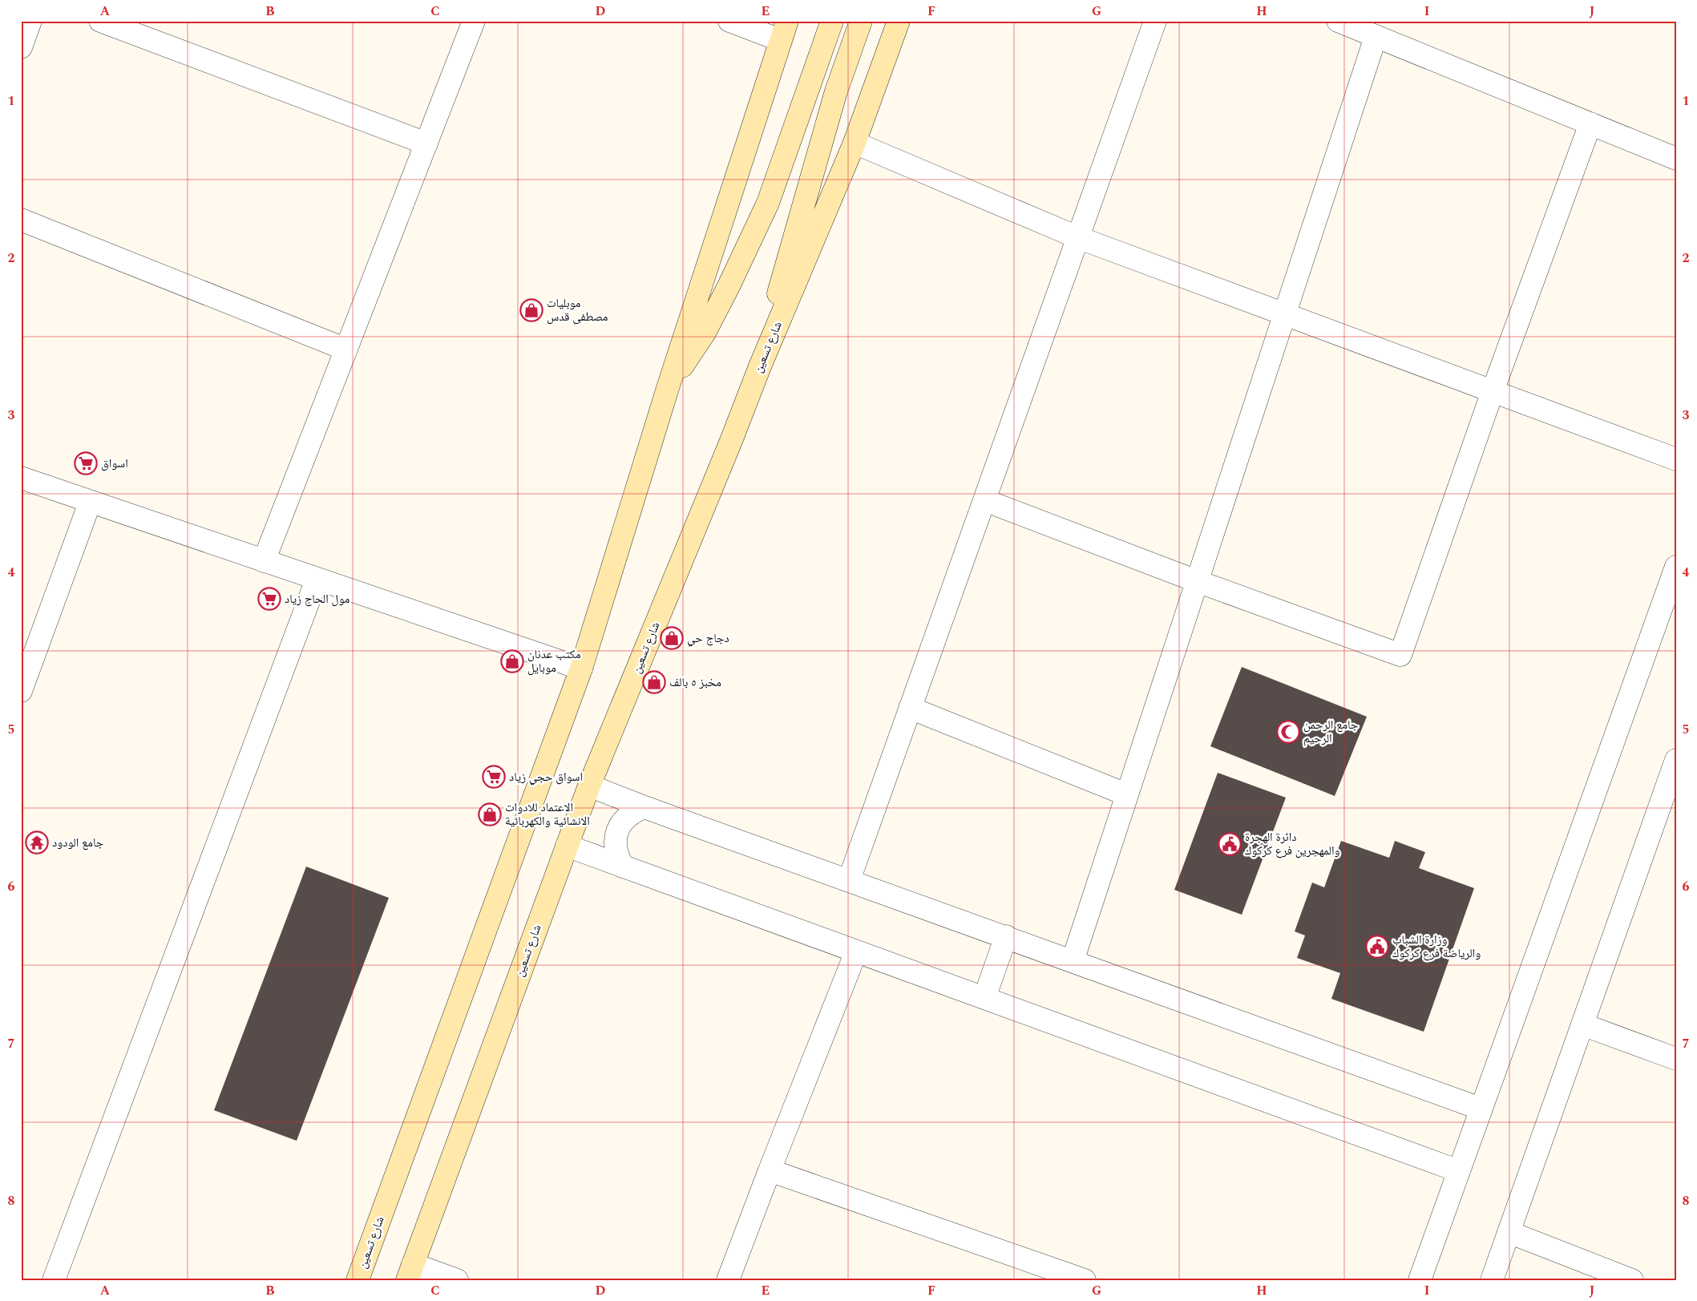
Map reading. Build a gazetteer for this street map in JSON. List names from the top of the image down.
{
  "streets": {
    "main road": ["شارع تسعين"]
  },
  "places": {
    "shop": [
      "موبليات مصطفى قدس",
      "دجاج حي",
      "مكتب عدنان موبايل",
      "مخبز ٥ بالف",
      "الاعتماد للادوات الانشائية والكهربائية"
    ],
    "supermarket": ["اسواق", "مول الحاج زياد", "اسواق حجي زياد"],
    "mosque": ["جامع الرحمن الرحيم"],
    "temple": ["جامع الودود"],
    "public building": ["دائرة الهجرة والمهجرين فرع كركوك", "وزارة الشباب والرياضة فرع كركوك"]
  },
  "grid": {
    "columns": [
      "A",
      "B",
      "C",
      "D",
      "E",
      "F",
      "G",
      "H",
      "I",
      "J"
    ],
    "rows": [
      "1",
      "2",
      "3",
      "4",
      "5",
      "6",
      "7",
      "8"
    ]
  }
}
